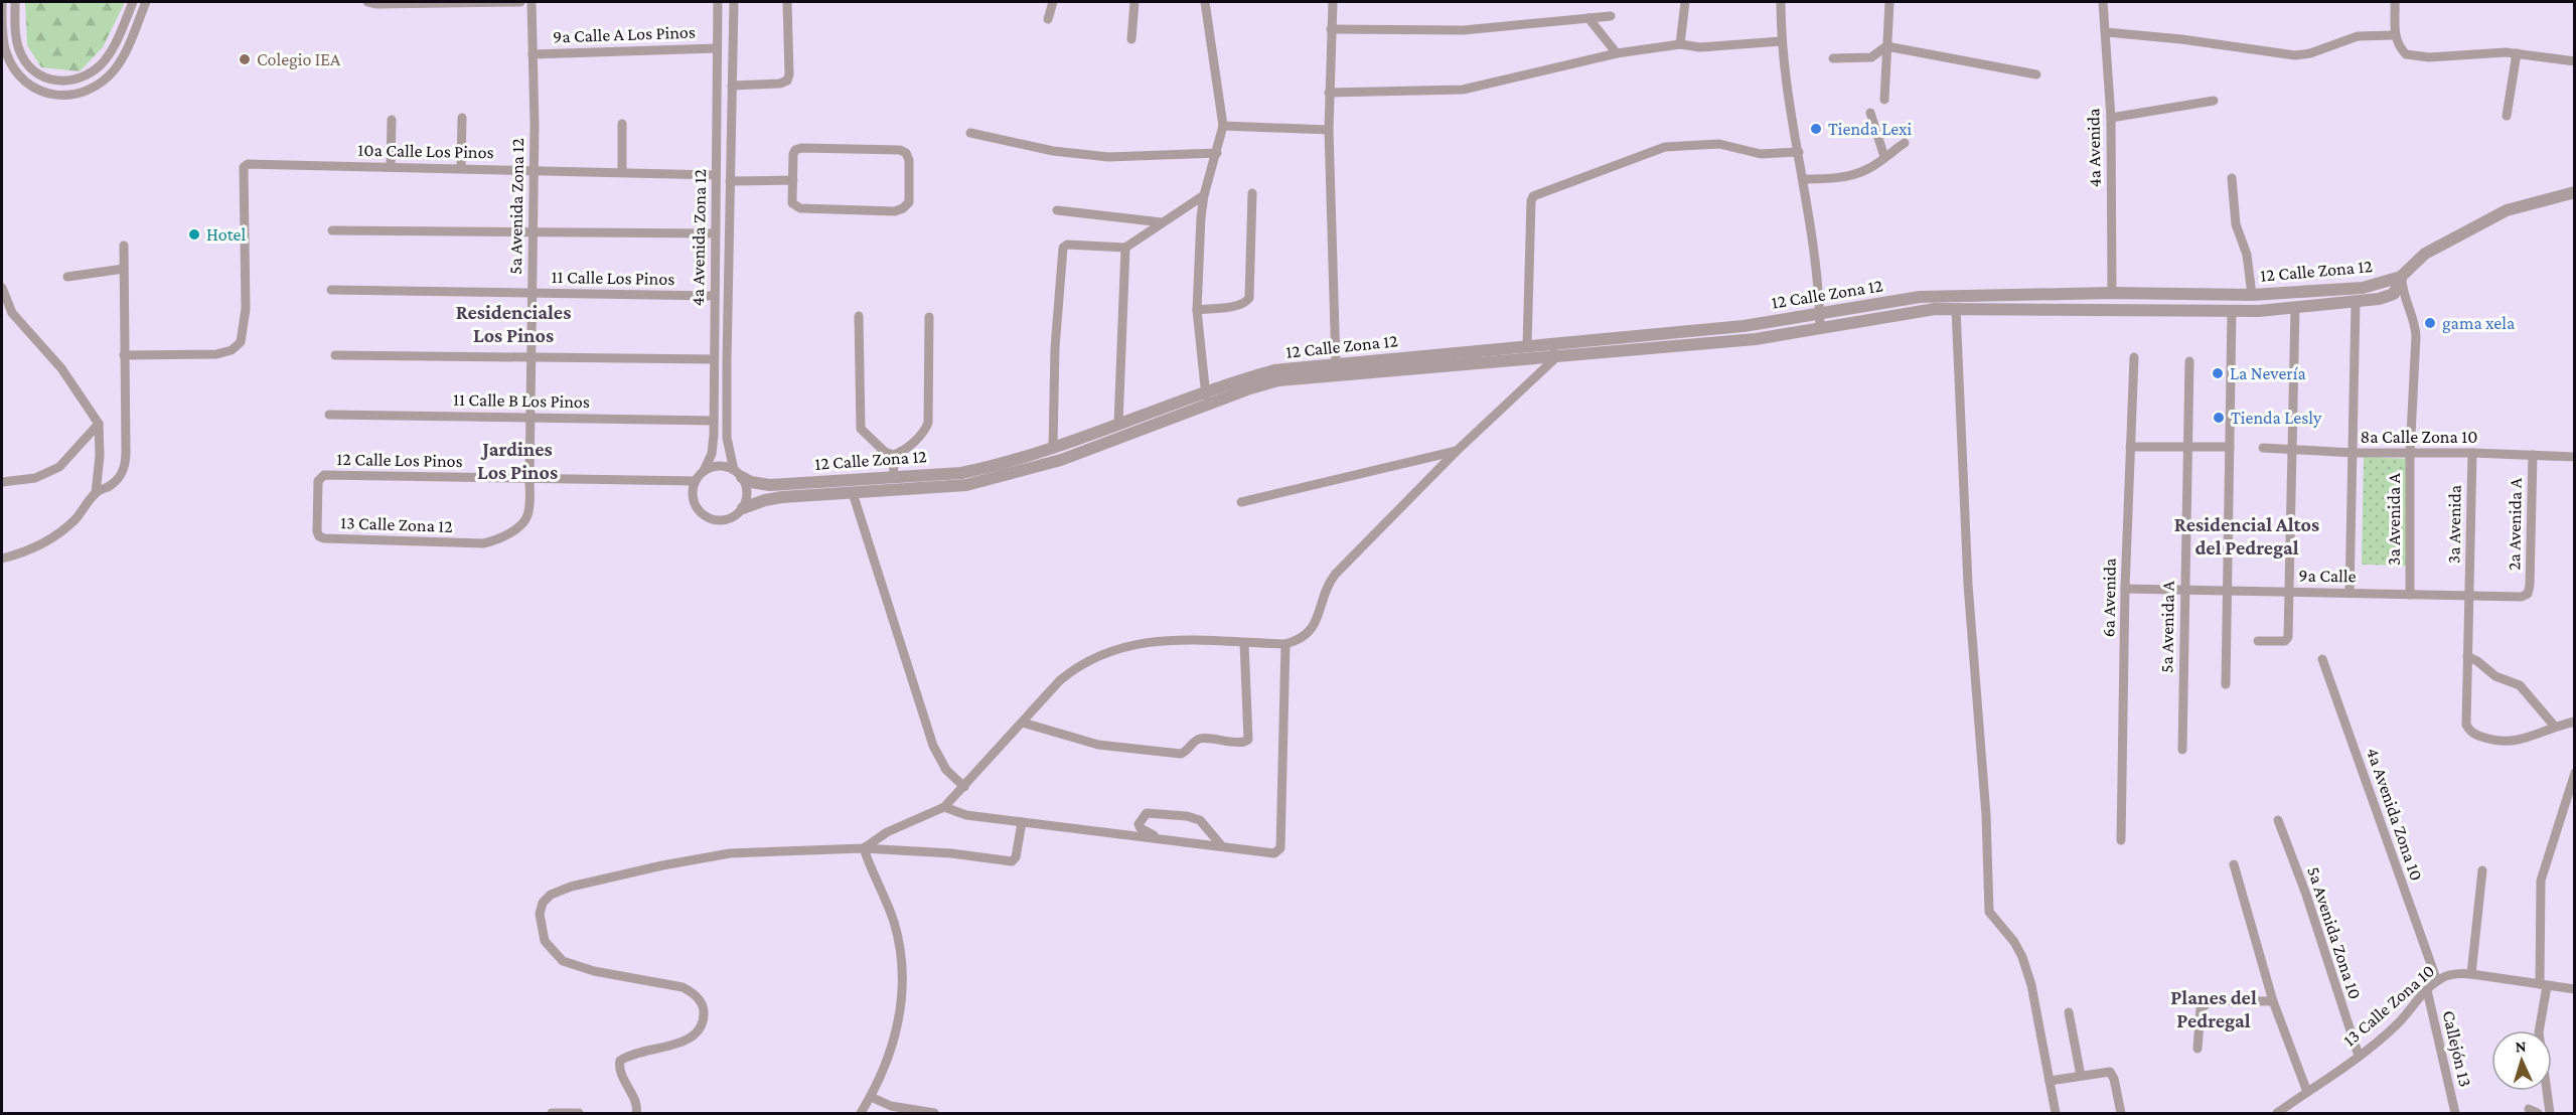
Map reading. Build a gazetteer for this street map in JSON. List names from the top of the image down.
{
  "streets": {
    "street": [
      "9a Calle A Los Pinos",
      "4a Avenida",
      "10a Calle Los Pinos",
      "5a Avenida Zona 12",
      "4a Avenida Zona 12",
      "12 Calle Zona 12",
      "11 Calle Los Pinos",
      "11 Calle B Los Pinos",
      "8a Calle Zona 10",
      "12 Calle Los Pinos",
      "3a Avenida A",
      "13 Calle Zona 12",
      "3a Avenida",
      "2a Avenida A",
      "9a Calle",
      "6a Avenida",
      "5a Avenida A",
      "4a Avenida Zona 10",
      "5a Avenida Zona 10",
      "13 Calle Zona 10",
      "Callejón 13"
    ]
  },
  "crossings": [
    ["9a Calle A Los Pinos", "5a Avenida Zona 12"],
    ["9a Calle A Los Pinos", "4a Avenida Zona 12"],
    ["4a Avenida", "12 Calle Zona 12"],
    ["10a Calle Los Pinos", "5a Avenida Zona 12"],
    ["10a Calle Los Pinos", "4a Avenida Zona 12"],
    ["5a Avenida Zona 12", "11 Calle Los Pinos"],
    ["5a Avenida Zona 12", "11 Calle B Los Pinos"],
    ["5a Avenida Zona 12", "12 Calle Los Pinos"],
    ["5a Avenida Zona 12", "13 Calle Zona 12"],
    ["4a Avenida Zona 12", "12 Calle Zona 12"],
    ["4a Avenida Zona 12", "11 Calle Los Pinos"],
    ["4a Avenida Zona 12", "11 Calle B Los Pinos"],
    ["4a Avenida Zona 12", "12 Calle Los Pinos"],
    ["12 Calle Zona 12", "12 Calle Los Pinos"],
    ["12 Calle Zona 12", "3a Avenida A"],
    ["8a Calle Zona 10", "3a Avenida A"],
    ["8a Calle Zona 10", "3a Avenida"],
    ["8a Calle Zona 10", "2a Avenida A"],
    ["12 Calle Los Pinos", "13 Calle Zona 12"],
    ["3a Avenida A", "9a Calle"],
    ["3a Avenida", "9a Calle"],
    ["2a Avenida A", "9a Calle"],
    ["9a Calle", "6a Avenida"],
    ["9a Calle", "5a Avenida A"],
    ["4a Avenida Zona 10", "13 Calle Zona 10"],
    ["5a Avenida Zona 10", "13 Calle Zona 10"],
    ["13 Calle Zona 10", "Callejón 13"]
  ],
  "districts": [
    "Residenciales Los Pinos",
    "Jardines Los Pinos",
    "Residencial Altos del Pedregal",
    "Planes del Pedregal"
  ],
  "places": [
    "Colegio IEA",
    "Tienda Lexi",
    "Hotel",
    "gama xela",
    "La Nevería",
    "Tienda Lesly"
  ],
  "north": "top"
}
